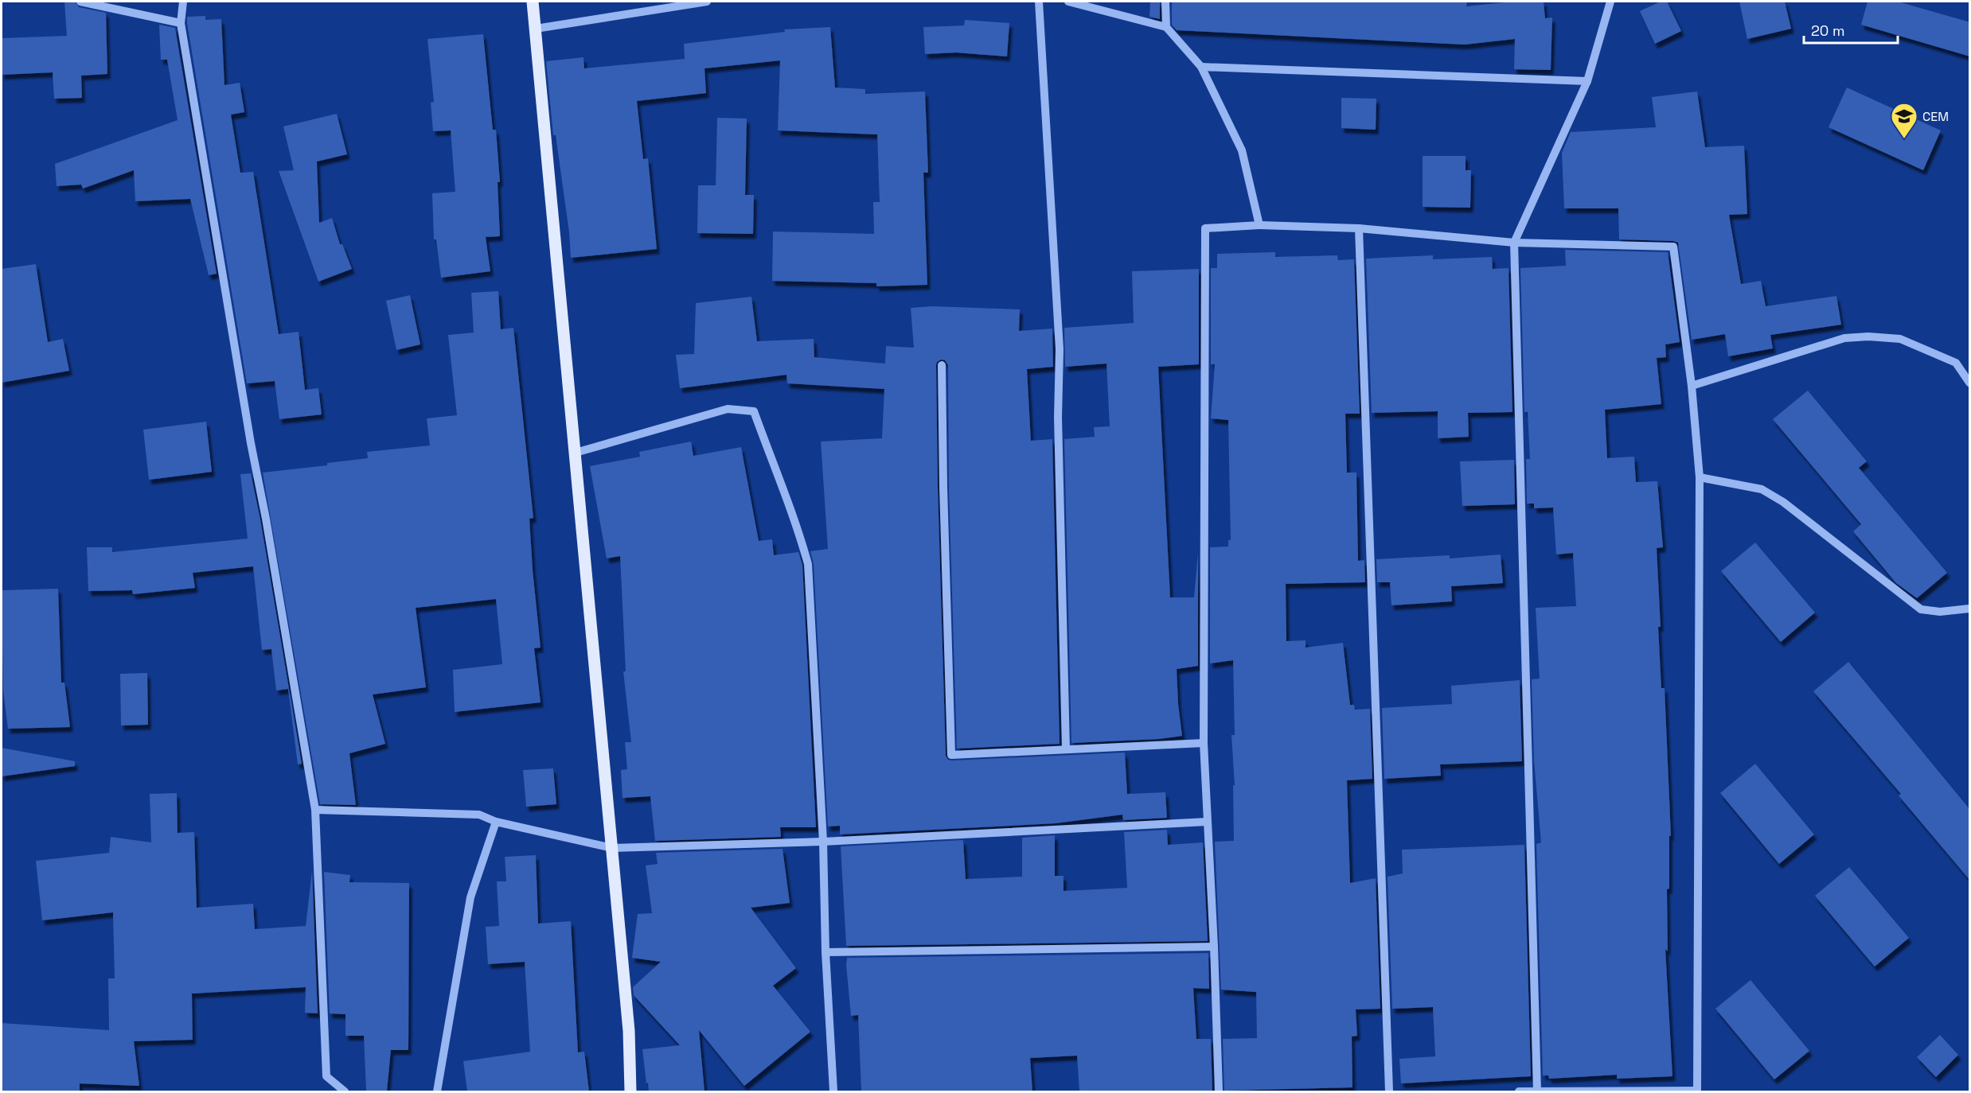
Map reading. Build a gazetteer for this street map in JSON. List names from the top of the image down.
{
  "places": {
    "school or university": ["CEM"]
  },
  "scale_bar": "20 m"
}
